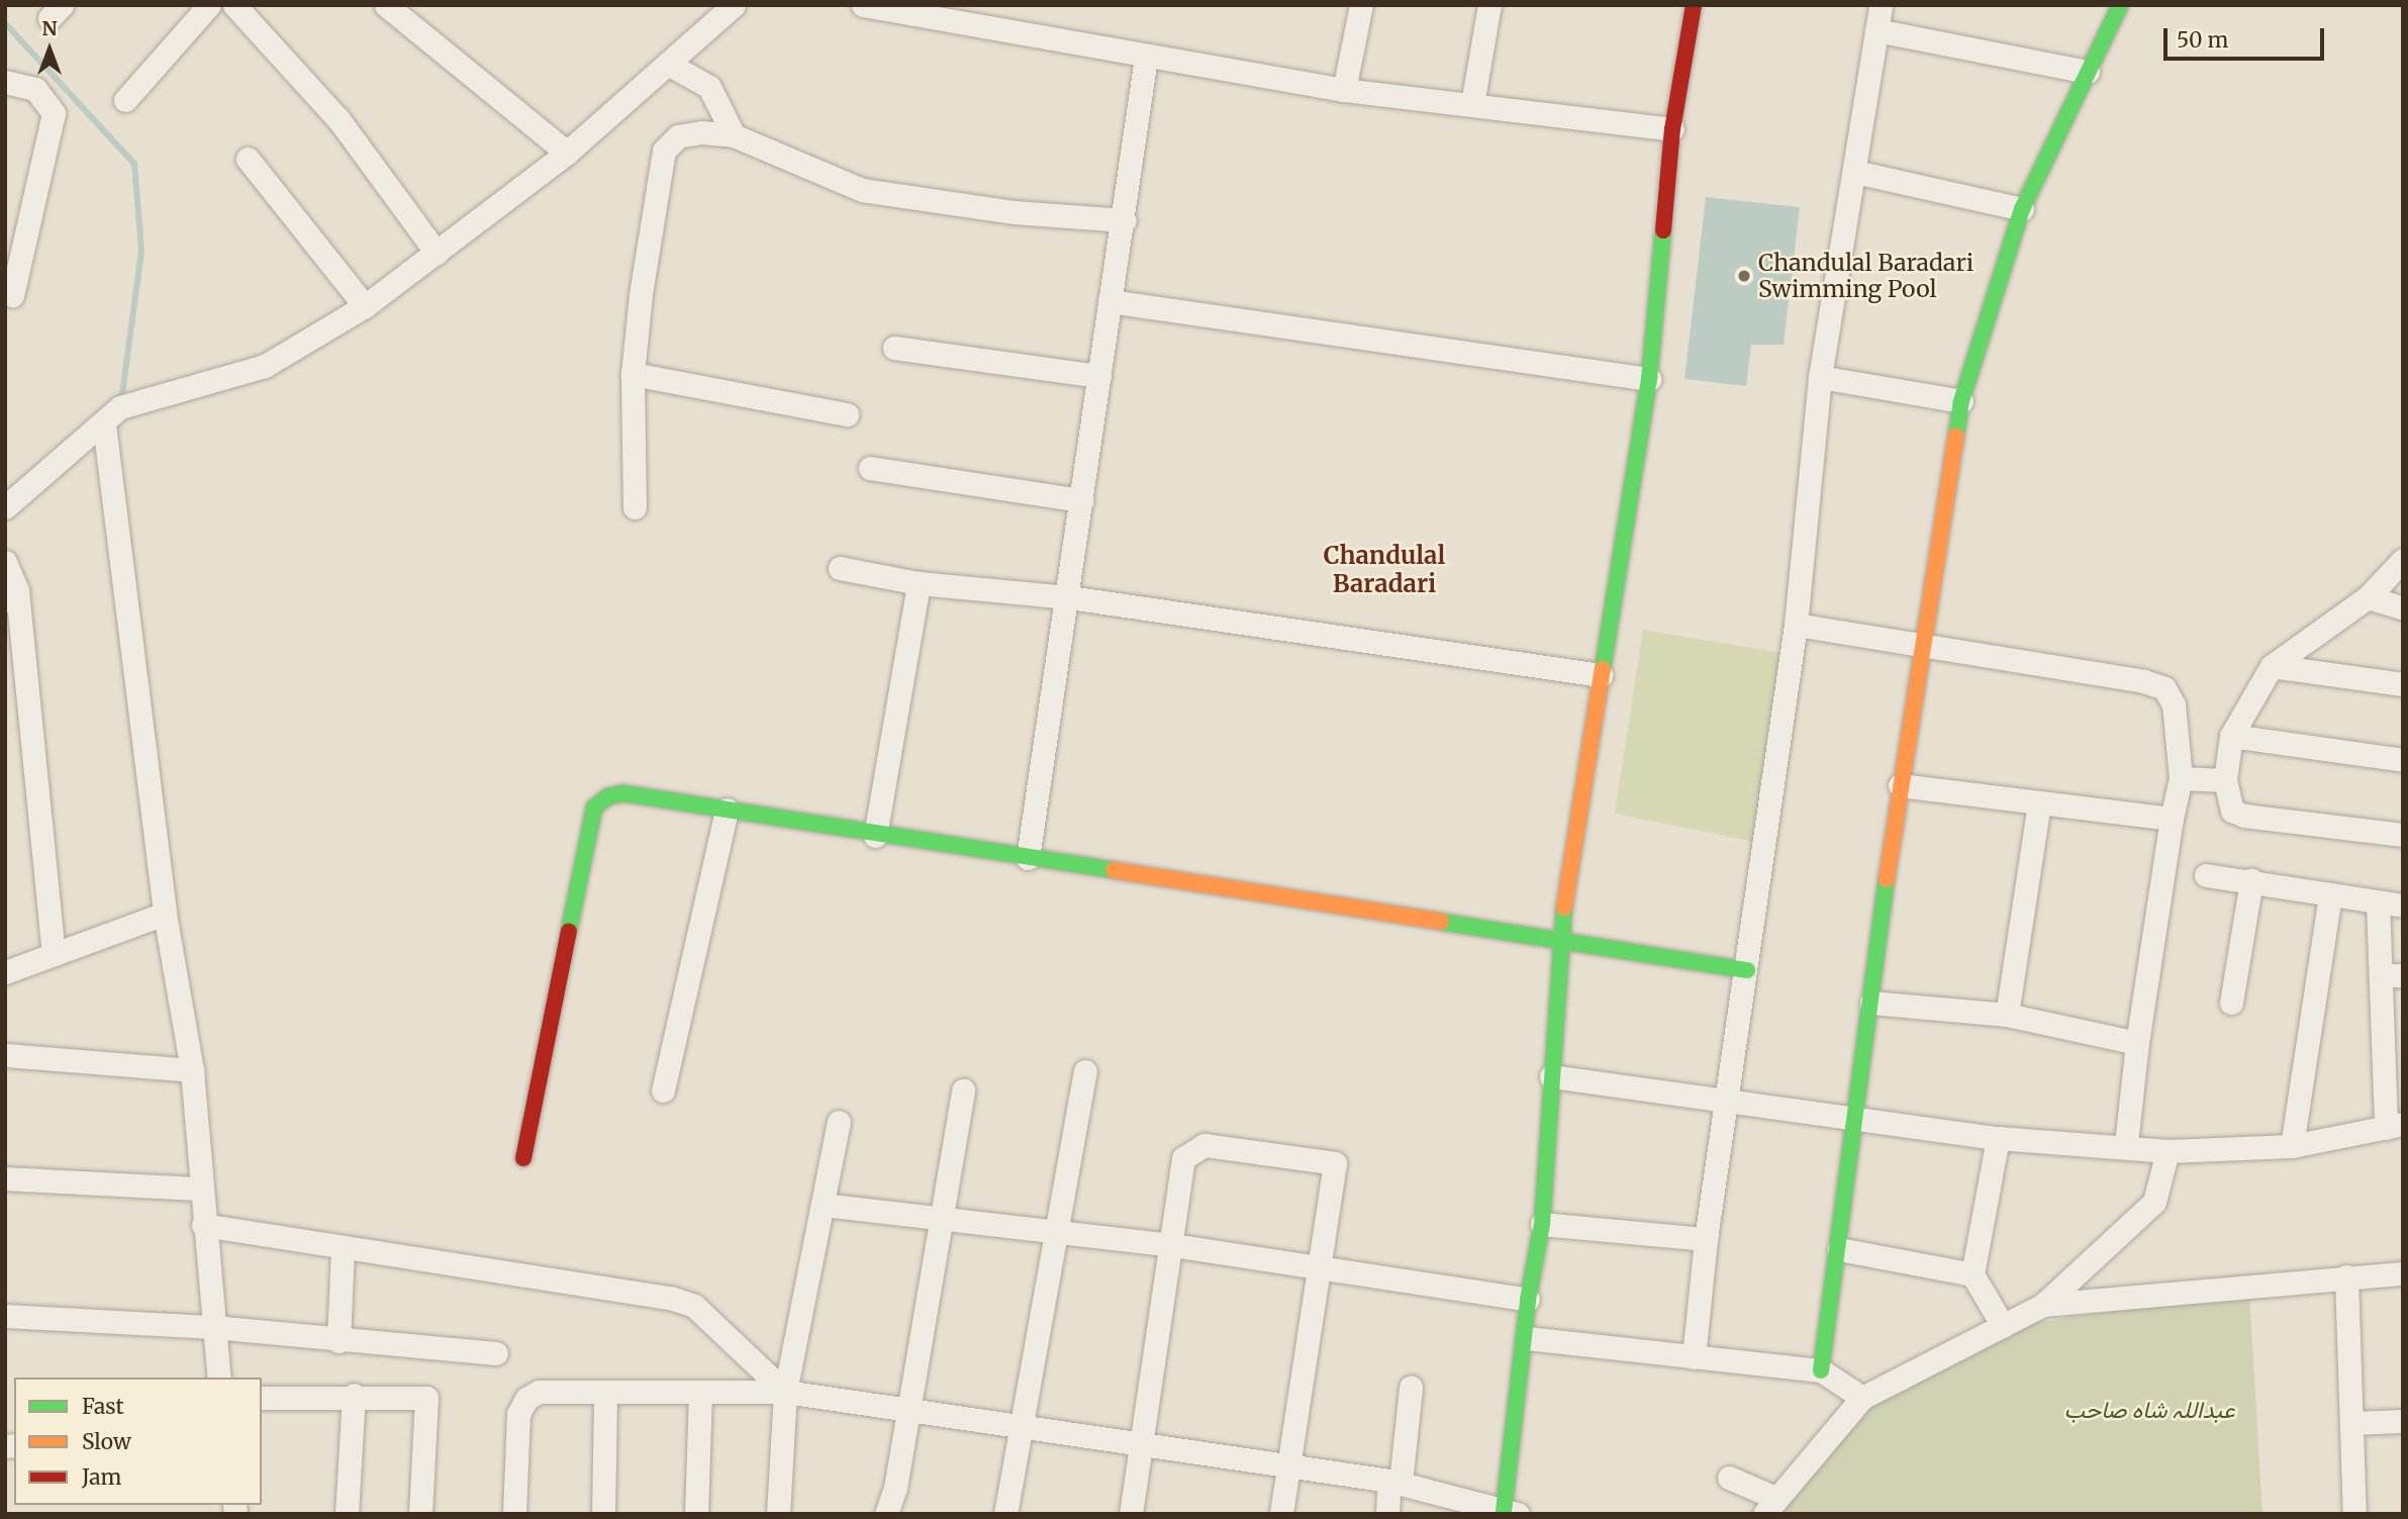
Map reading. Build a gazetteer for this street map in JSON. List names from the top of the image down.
{
  "districts": ["Chandulal Baradari"],
  "parks": ["عبداللہ شاہ صاحب"],
  "places": ["Chandulal Baradari Swimming Pool"],
  "legend": ["Fast", "Slow", "Jam"],
  "scale_bar": "50 m",
  "north": "top"
}
